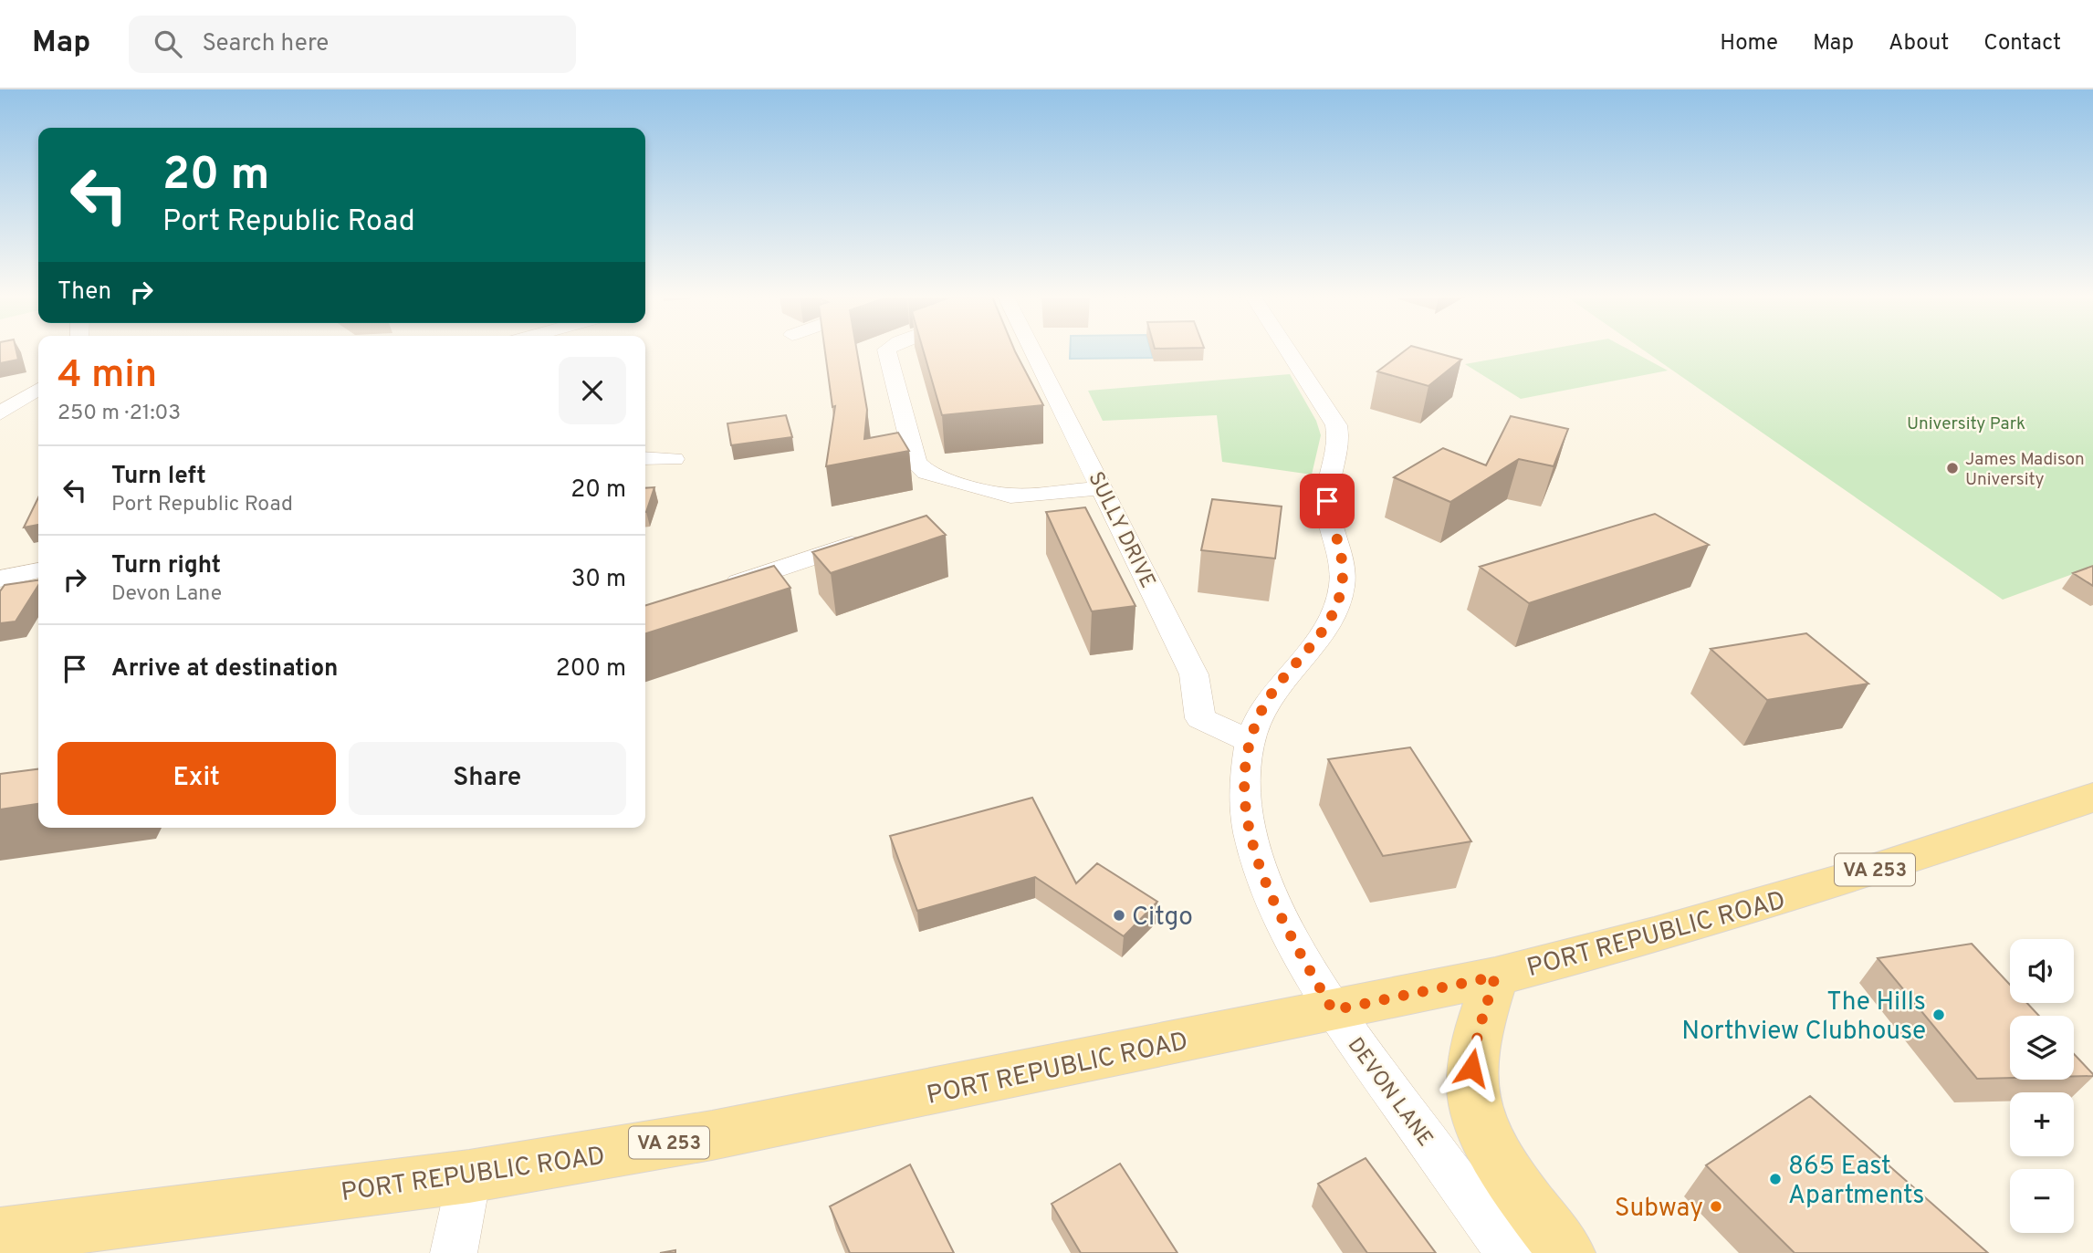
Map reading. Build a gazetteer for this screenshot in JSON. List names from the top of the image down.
{
  "streets": {
    "main road": ["VA 253", "PORT REPUBLIC ROAD"],
    "street": ["SULLY DRIVE", "DEVON LANE"]
  },
  "crossings": [
    ["SULLY DRIVE", "DEVON LANE"],
    ["PORT REPUBLIC ROAD", "DEVON LANE"]
  ],
  "parks": ["University Park"],
  "places": [
    "James Madison University",
    "Citgo",
    "The Hills Northview Clubhouse",
    "865 East Apartments",
    "Subway"
  ],
  "page": {
    "header": "Map",
    "search": "Search here",
    "nav": [
      "Home",
      "Map",
      "About",
      "Contact"
    ],
    "turn": ["20 m", "Port Republic Road"],
    "then": "Then",
    "heading": ["4 min", "250 m · 21:03"],
    "list": [
      {
        "name": "Turn left",
        "note": "Port Republic Road",
        "value": "20 m"
      },
      {
        "name": "Turn right",
        "note": "Devon Lane",
        "value": "30 m"
      },
      {
        "name": "Arrive at destination",
        "value": "200 m"
      }
    ],
    "buttons": ["Exit", "Share"],
    "map_buttons": ["+", "−"]
  }
}
